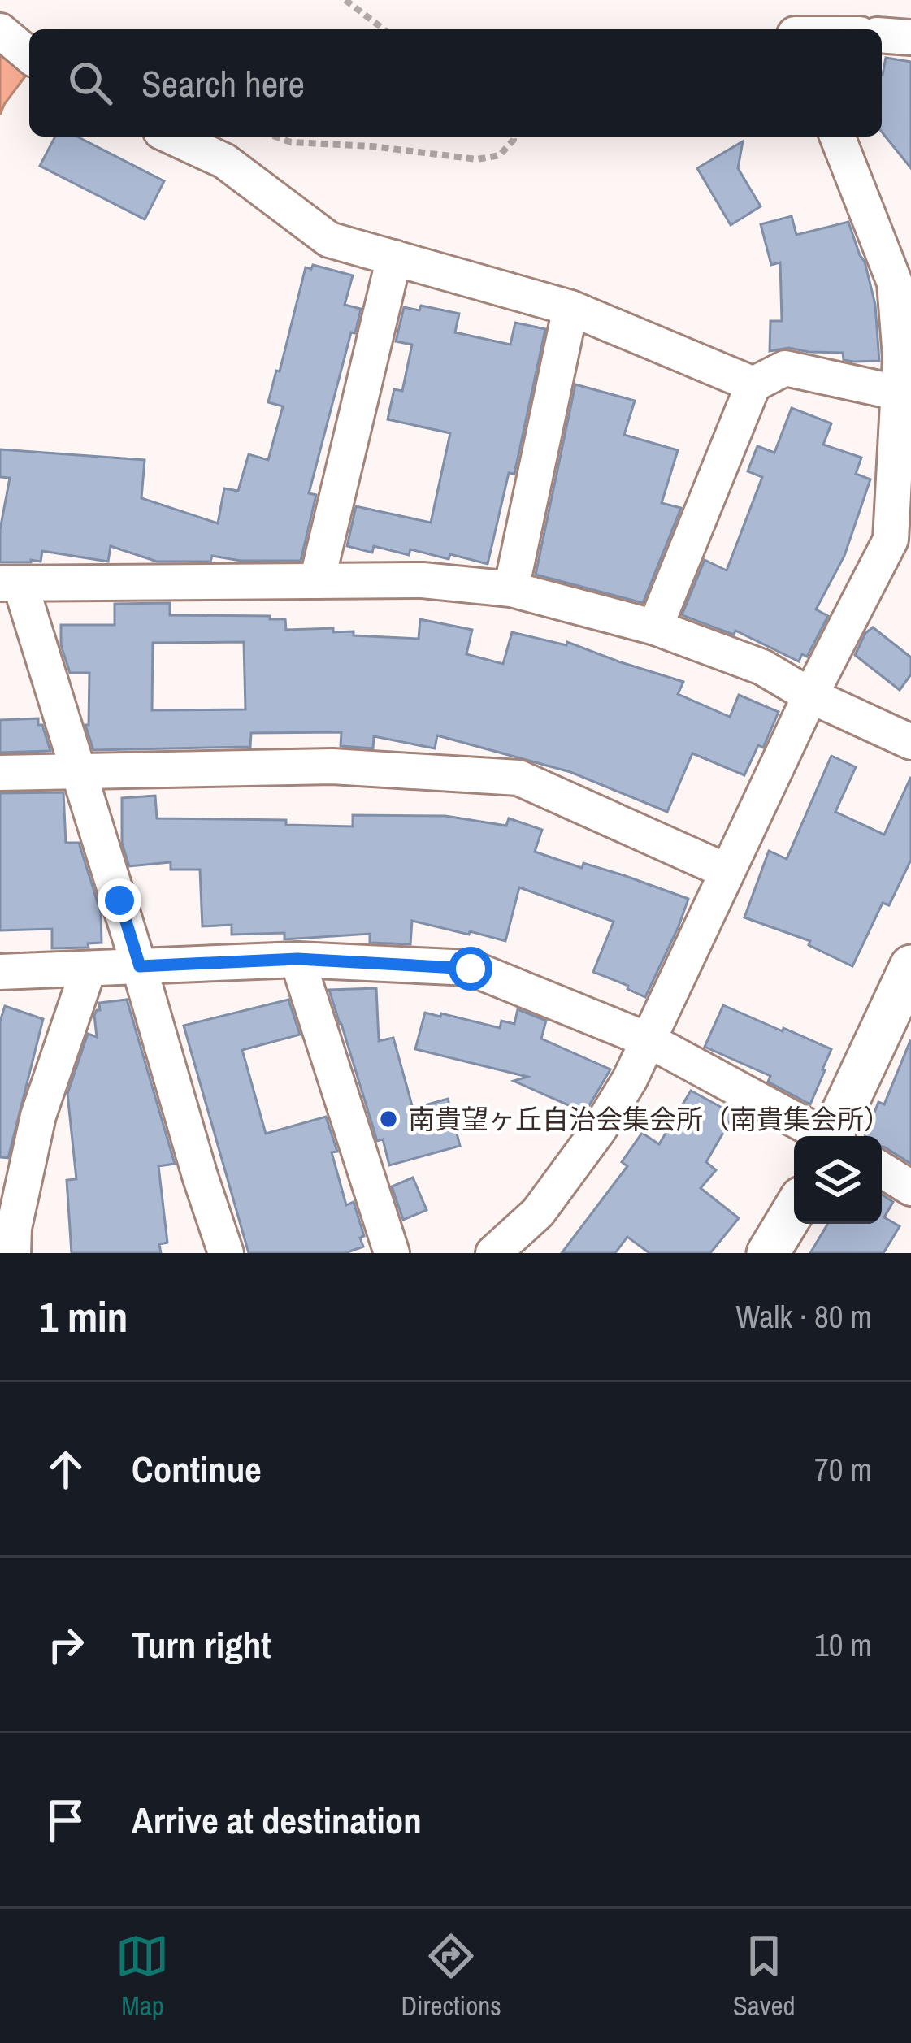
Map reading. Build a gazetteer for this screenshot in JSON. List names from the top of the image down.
{
  "places": ["南貴望ヶ丘自治会集会所（南貴集会所）"],
  "page": {
    "search": "Search here",
    "heading": ["1 min", "Walk · 80 m"],
    "list": [
      ["Continue", "70 m"],
      ["Turn right", "10 m"],
      "Arrive at destination"
    ],
    "nav": ["Map", "Directions", "Saved"]
  }
}
